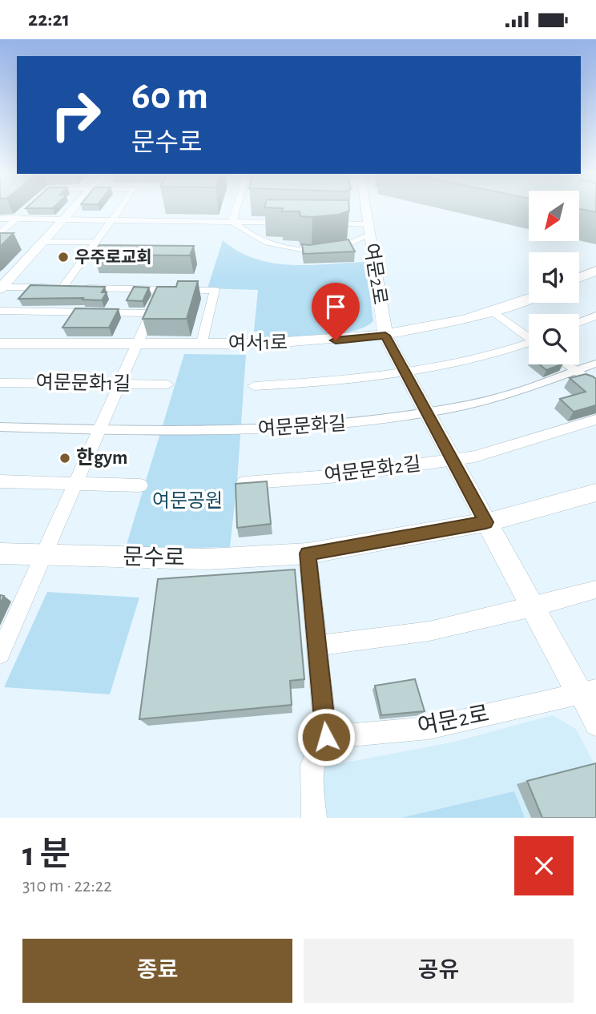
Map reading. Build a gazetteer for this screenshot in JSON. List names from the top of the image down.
{
  "streets": {
    "street": [
      "여문2로",
      "여서1로",
      "여문문화1길",
      "여문문화길",
      "여문문화2길",
      "문수로"
    ]
  },
  "crossings": [
    ["여문2로", "여서1로"],
    ["여문2로", "여문문화길"],
    ["여문2로", "여문문화2길"],
    ["여문2로", "문수로"]
  ],
  "parks": ["여문공원"],
  "places": ["우주로교회", "한gym"],
  "north": "bottom left",
  "page": {
    "status": "22:21",
    "turn": ["60 m", "문수로"],
    "heading": ["1 분", "310 m · 22:22"],
    "buttons": ["종료", "공유"]
  }
}
